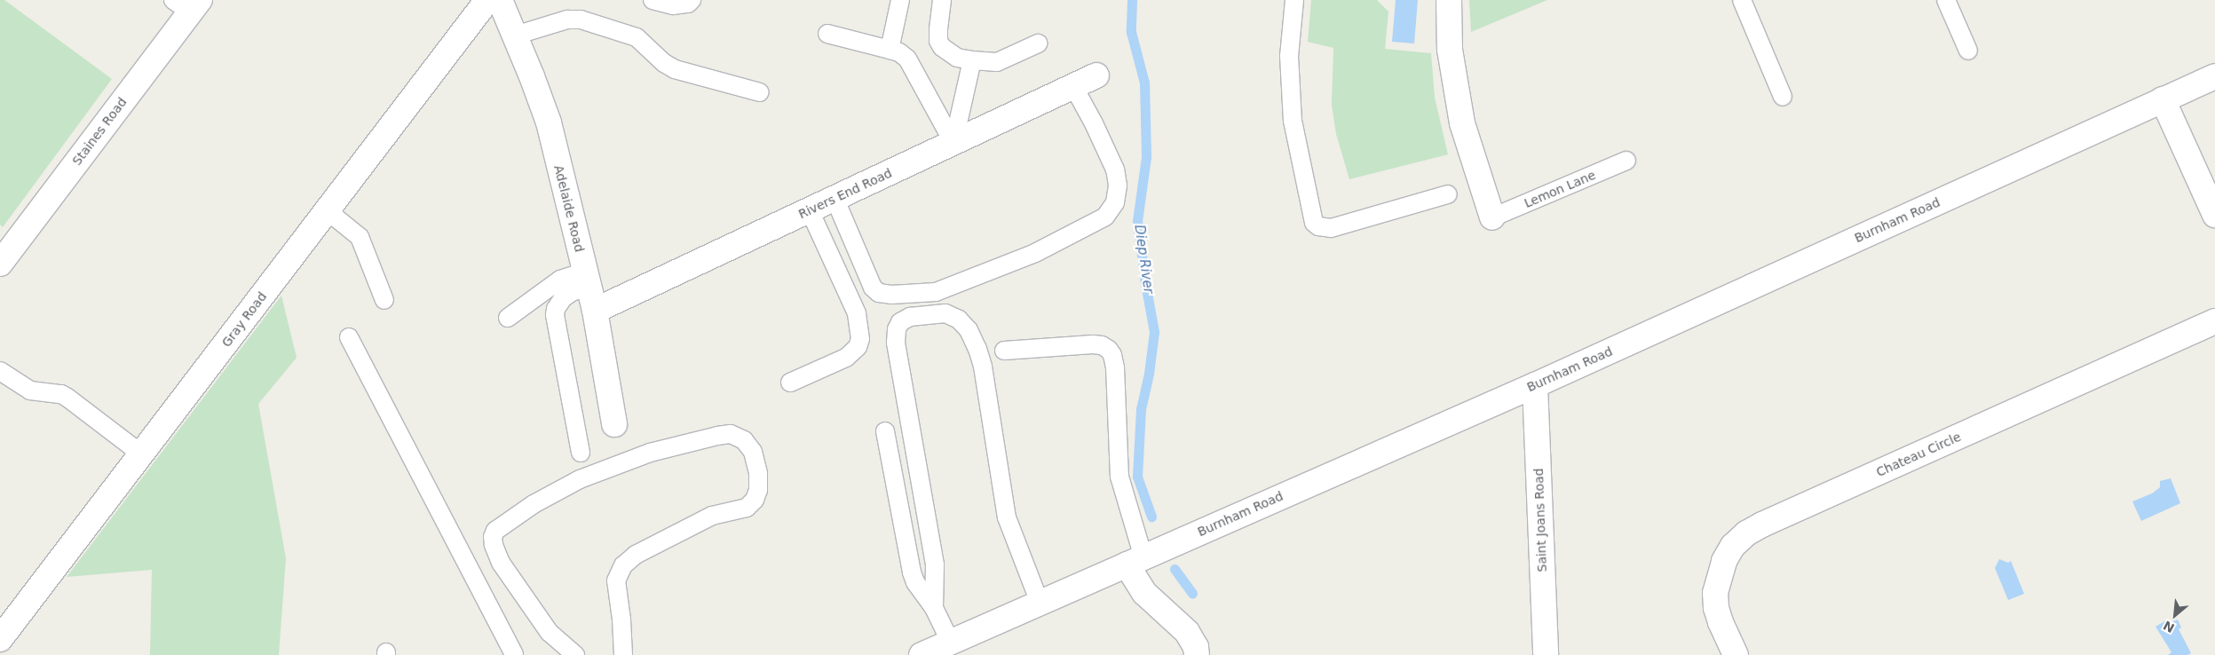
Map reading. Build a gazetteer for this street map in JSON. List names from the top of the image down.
{
  "streets": {
    "street": [
      "Staines Road",
      "Rivers End Road",
      "Adelaide Road",
      "Burnham Road",
      "Gray Road",
      "Chateau Circle",
      "Saint Joans Road"
    ],
    "lane": ["Lemon Lane"]
  },
  "crossings": [
    ["Rivers End Road", "Adelaide Road"],
    ["Burnham Road", "Saint Joans Road"]
  ],
  "water": ["Diep River"],
  "north": "bottom left"
}
